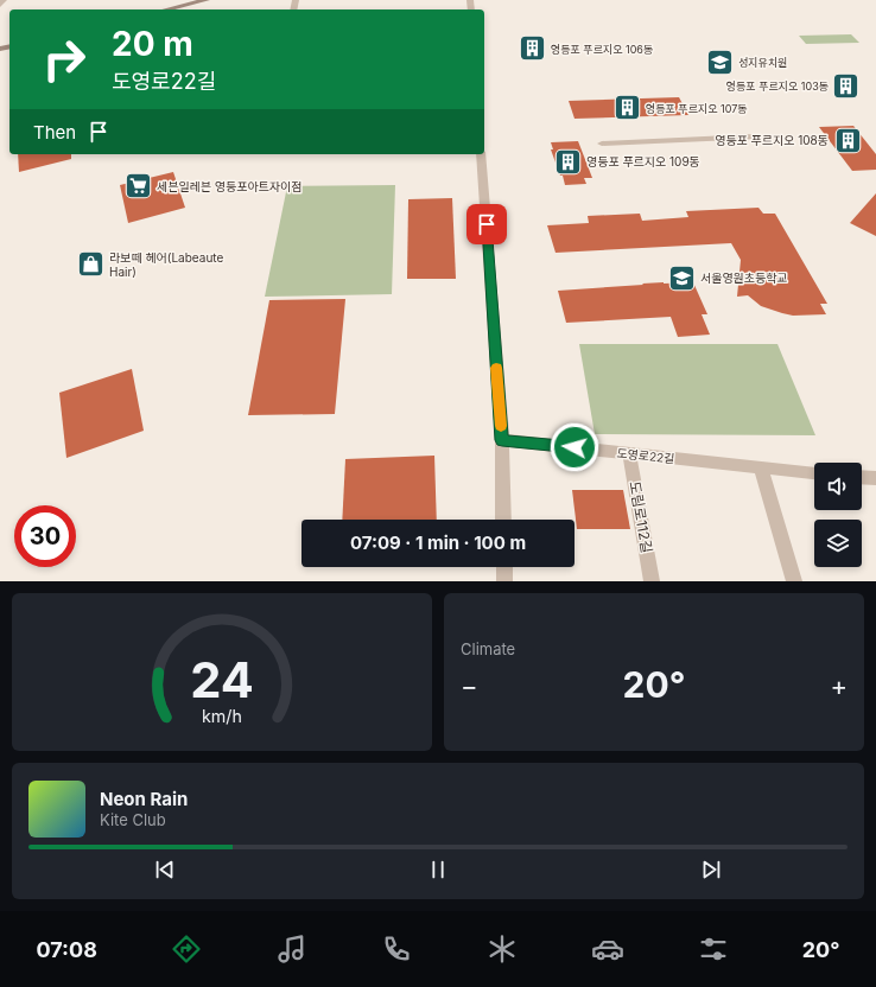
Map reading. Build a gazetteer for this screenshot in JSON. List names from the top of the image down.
{
  "streets": {
    "street": ["도영로22길", "도림로112길"]
  },
  "crossings": [
    ["도영로22길", "도림로112길"]
  ],
  "places": {
    "building": [
      "영등포 푸르지오 106동",
      "영등포 푸르지오 103동",
      "영등포 푸르지오 107동",
      "영등포 푸르지오 108동",
      "영등포 푸르지오 109동"
    ],
    "school or university": ["성지유치원", "서울영원초등학교"],
    "supermarket": ["세븐일레븐 영등포아트자이점"],
    "shop": ["라보떼 헤어(Labeaute Hair)"]
  },
  "page": {
    "turn": ["20 m", "도영로22길"],
    "then": "Then",
    "limit": "30",
    "trip": "07:09 · 1 min · 100 m",
    "tile": "Climate",
    "heat": ["−", "20°", "+"],
    "song": ["Neon Rain", "Kite Club"],
    "tabs": ["07:08", "20°"],
    "gauge": ["24", "km/h"]
  }
}
